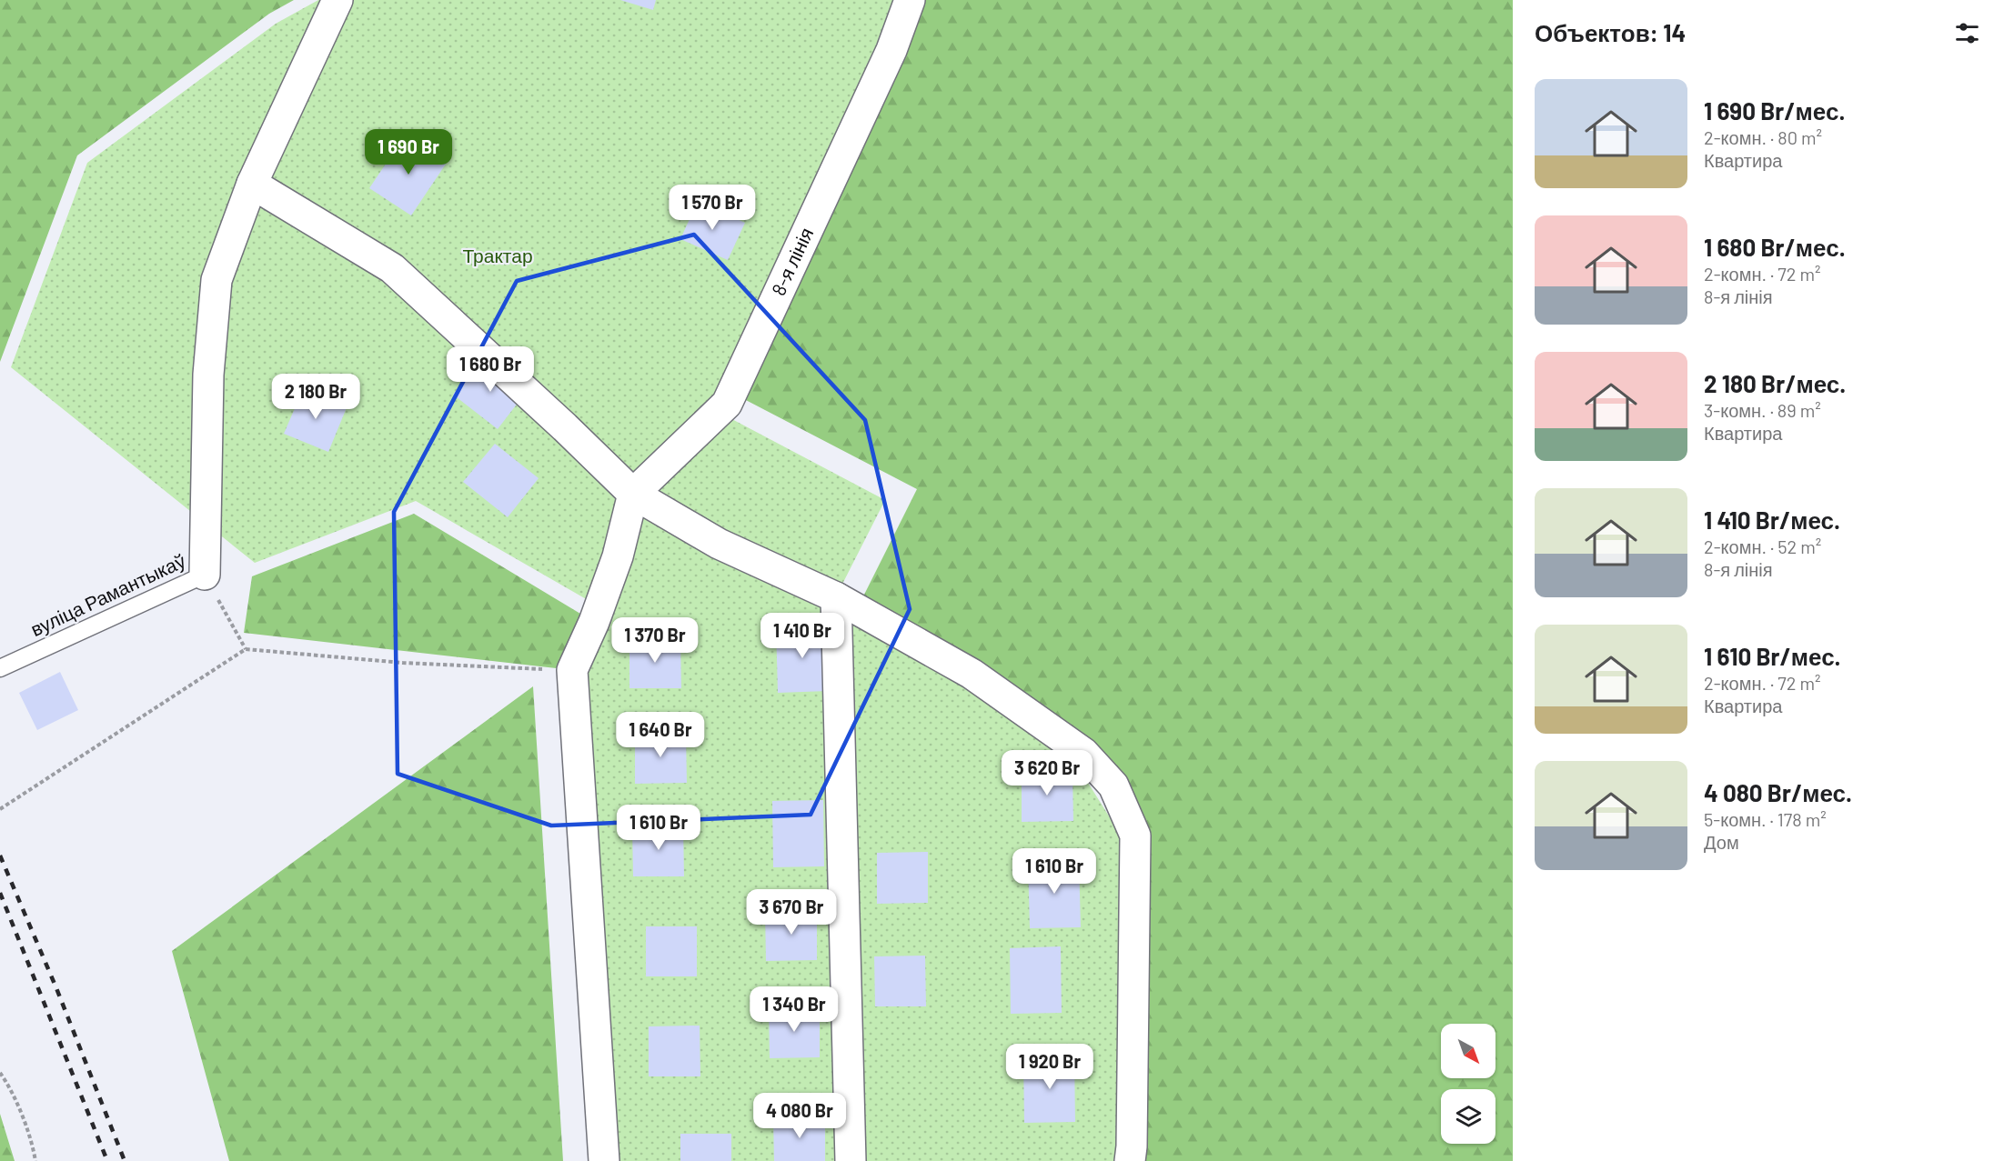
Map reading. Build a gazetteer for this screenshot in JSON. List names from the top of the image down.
{
  "streets": {
    "street": ["8-я лінія"],
    "lane": ["вуліца Рамантыкаў"]
  },
  "parks": ["Трактар"],
  "north": "bottom right",
  "page": {
    "heading": "Объектов: 14",
    "list": [
      {
        "name": "1 690 Br/мес.",
        "note": "2-комн. · 80 m² · Квартира"
      },
      {
        "name": "1 680 Br/мес.",
        "note": "2-комн. · 72 m² · 8-я лінія"
      },
      {
        "name": "2 180 Br/мес.",
        "note": "3-комн. · 89 m² · Квартира"
      },
      {
        "name": "1 410 Br/мес.",
        "note": "2-комн. · 52 m² · 8-я лінія"
      },
      {
        "name": "1 610 Br/мес.",
        "note": "2-комн. · 72 m² · Квартира"
      },
      {
        "name": "4 080 Br/мес.",
        "note": "5-комн. · 178 m² · Дом"
      }
    ],
    "price": [
      "1 690 Br",
      "1 570 Br",
      "1 680 Br",
      "2 180 Br",
      "1 410 Br",
      "1 370 Br",
      "1 640 Br",
      "3 620 Br",
      "1 610 Br",
      "1 610 Br",
      "3 670 Br",
      "1 340 Br",
      "1 920 Br",
      "4 080 Br"
    ]
  }
}
